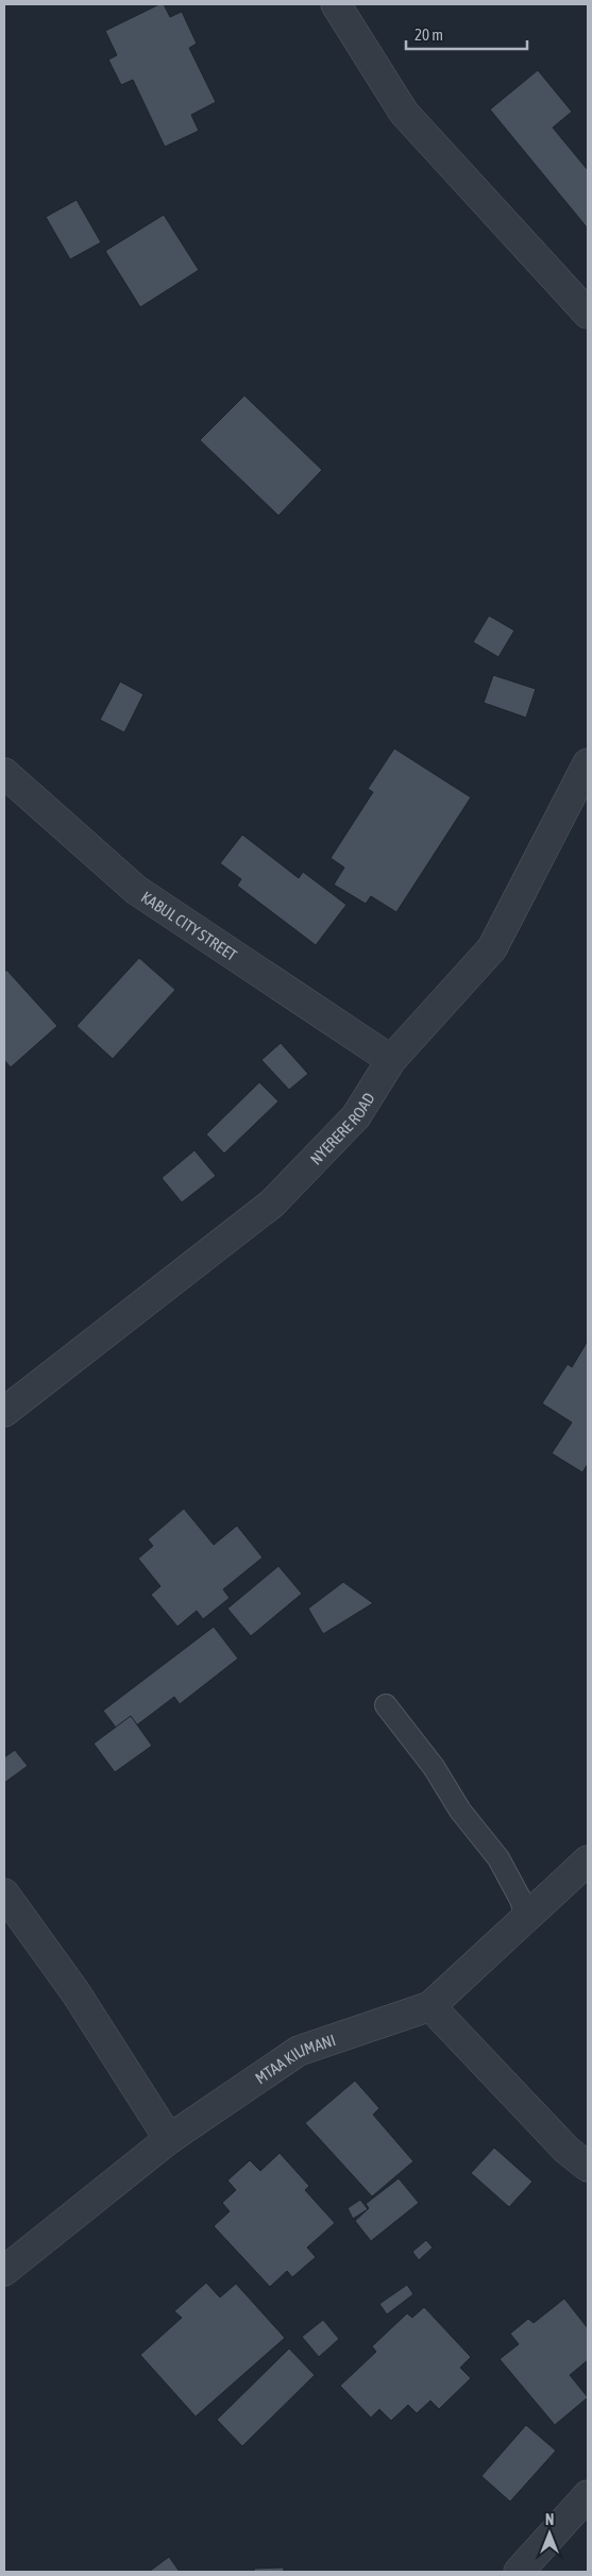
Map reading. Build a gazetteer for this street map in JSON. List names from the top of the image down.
{
  "streets": {
    "street": ["KABUL CITY STREET", "NYERERE ROAD", "MTAA KILIMANI"]
  },
  "crossings": [
    ["KABUL CITY STREET", "NYERERE ROAD"]
  ],
  "scale_bar": "20 m",
  "north": "top"
}
